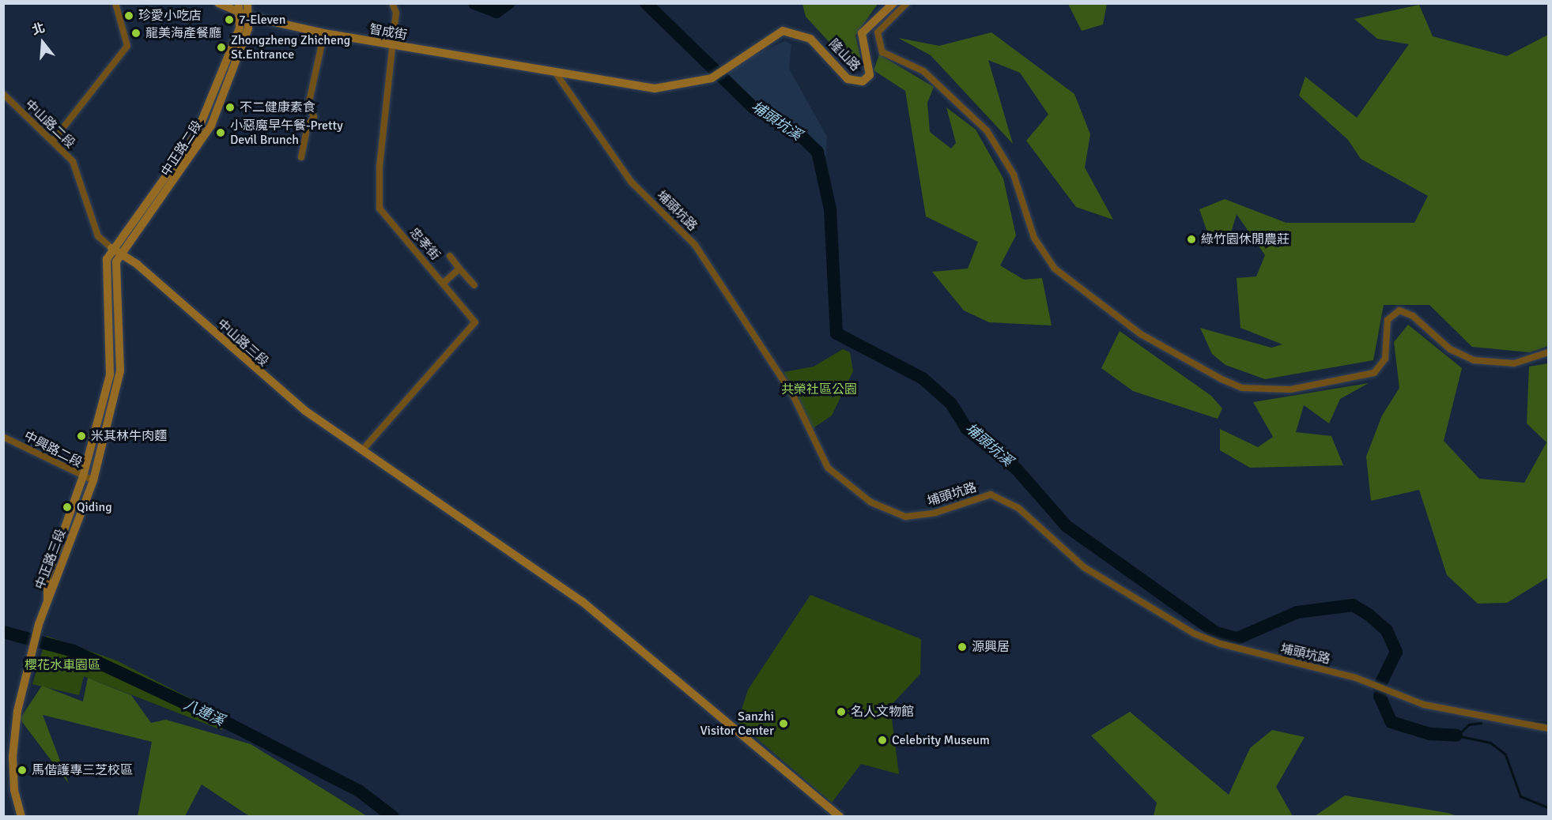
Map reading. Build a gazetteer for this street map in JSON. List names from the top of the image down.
{
  "streets": {
    "street": [
      "智成街",
      "隆山路",
      "中山路二段",
      "中正路二段",
      "埔頭坑路",
      "忠孝街",
      "中山路三段",
      "中興路二段",
      "中正路三段"
    ]
  },
  "crossings": [
    ["智成街", "隆山路"],
    ["智成街", "中正路二段"],
    ["智成街", "埔頭坑路"],
    ["智成街", "忠孝街"],
    ["隆山路", "埔頭坑路"],
    ["中山路二段", "中正路二段"],
    ["中山路二段", "中山路三段"],
    ["中山路二段", "中正路三段"],
    ["中正路二段", "中山路三段"],
    ["中正路二段", "中正路三段"],
    ["忠孝街", "中山路三段"],
    ["中山路三段", "中正路三段"],
    ["中興路二段", "中正路三段"]
  ],
  "water": ["埔頭坑溪", "八連溪"],
  "parks": ["共榮社區公園", "櫻花水車園區"],
  "places": [
    "珍愛小吃店",
    "7-Eleven",
    "龍美海產餐廳",
    "Zhongzheng Zhicheng St.Entrance",
    "不二健康素食",
    "小惡魔早午餐-Pretty Devil Brunch",
    "綠竹園休閒農莊",
    "米其林牛肉麵",
    "Qiding",
    "源興居",
    "名人文物館",
    "Sanzhi Visitor Center",
    "Celebrity Museum",
    "馬偕護專三芝校區"
  ],
  "north": "top"
}
